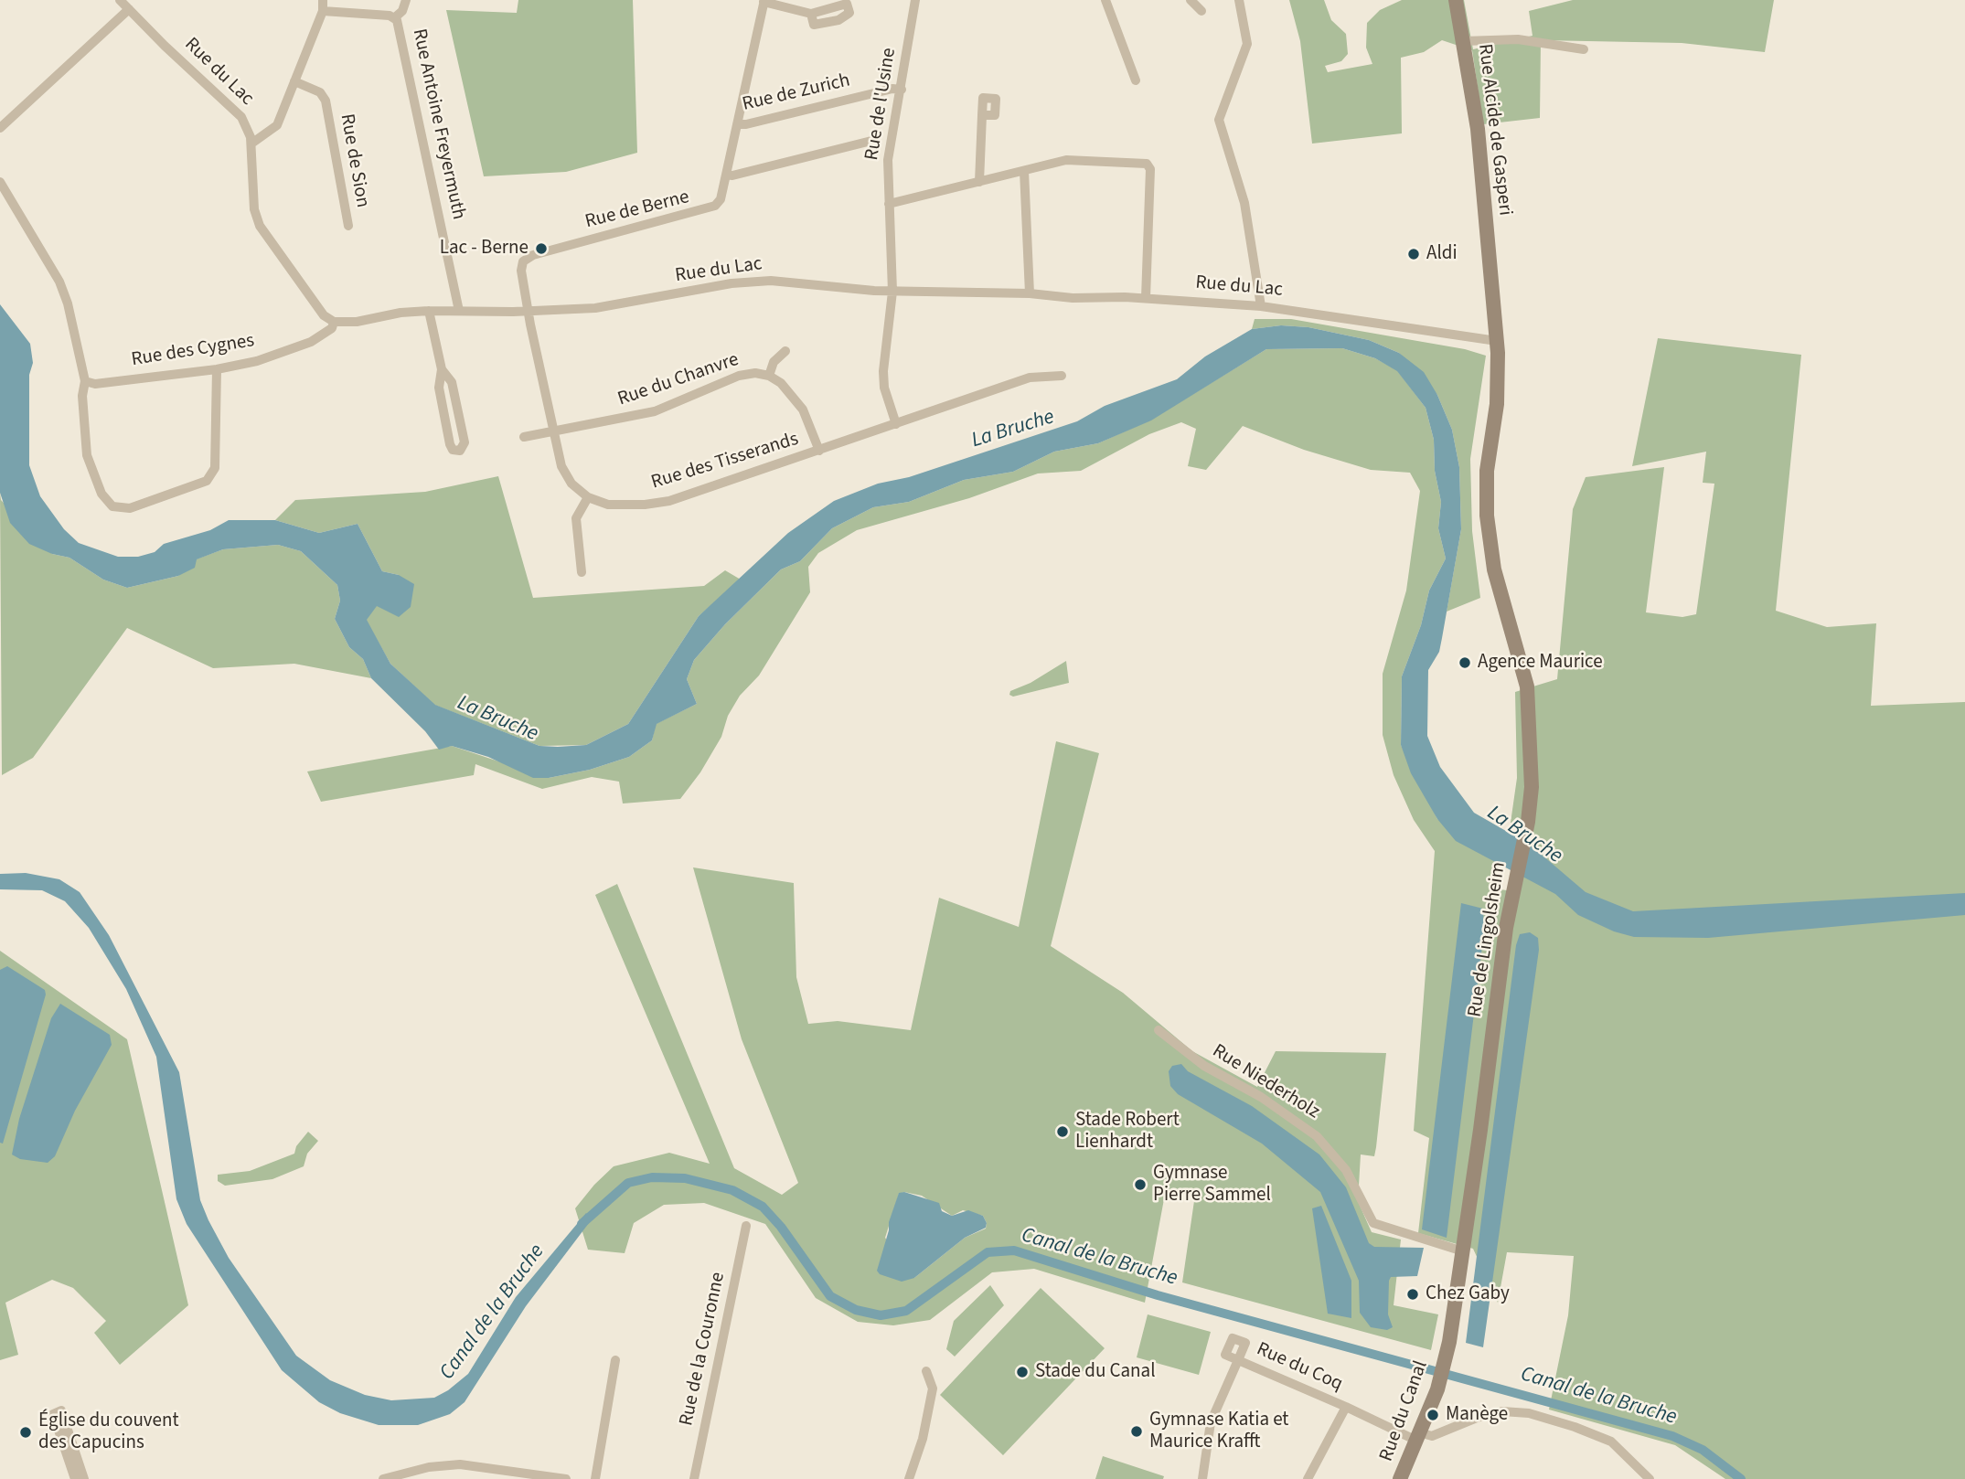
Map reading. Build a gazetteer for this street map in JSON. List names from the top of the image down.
{
  "streets": {
    "main road": ["Rue Alcide de Gasperi", "Rue de Lingolsheim", "Rue du Canal"],
    "street": [
      "Rue du Lac",
      "Rue de Zurich",
      "Rue de l'Usine",
      "Rue Antoine Freyermuth",
      "Rue de Sion",
      "Rue de Berne",
      "Rue des Cygnes",
      "Rue du Chanvre",
      "Rue des Tisserands",
      "Rue Niederholz",
      "Rue de la Couronne",
      "Rue du Coq"
    ]
  },
  "crossings": [
    ["Rue du Lac", "Rue de l'Usine"],
    ["Rue du Lac", "Rue Antoine Freyermuth"],
    ["Rue du Lac", "Rue Alcide de Gasperi"],
    ["Rue du Lac", "Rue de Berne"],
    ["Rue du Lac", "Rue des Cygnes"],
    ["Rue du Lac", "Rue de Lingolsheim"],
    ["Rue de Zurich", "Rue de l'Usine"],
    ["Rue de Zurich", "Rue de Berne"],
    ["Rue de l'Usine", "Rue des Tisserands"],
    ["Rue Alcide de Gasperi", "Rue de Lingolsheim"],
    ["Rue du Chanvre", "Rue des Tisserands"],
    ["Rue de Lingolsheim", "Rue Niederholz"],
    ["Rue de Lingolsheim", "Rue du Canal"],
    ["Rue du Coq", "Rue du Canal"]
  ],
  "water": ["La Bruche", "Canal de la Bruche"],
  "places": [
    "Lac - Berne",
    "Aldi",
    "Agence Maurice",
    "Stade Robert Lienhardt",
    "Gymnase Pierre Sammel",
    "Chez Gaby",
    "Stade du Canal",
    "Manège",
    "Gymnase Katia et Maurice Krafft",
    "Église du couvent des Capucins"
  ]
}
